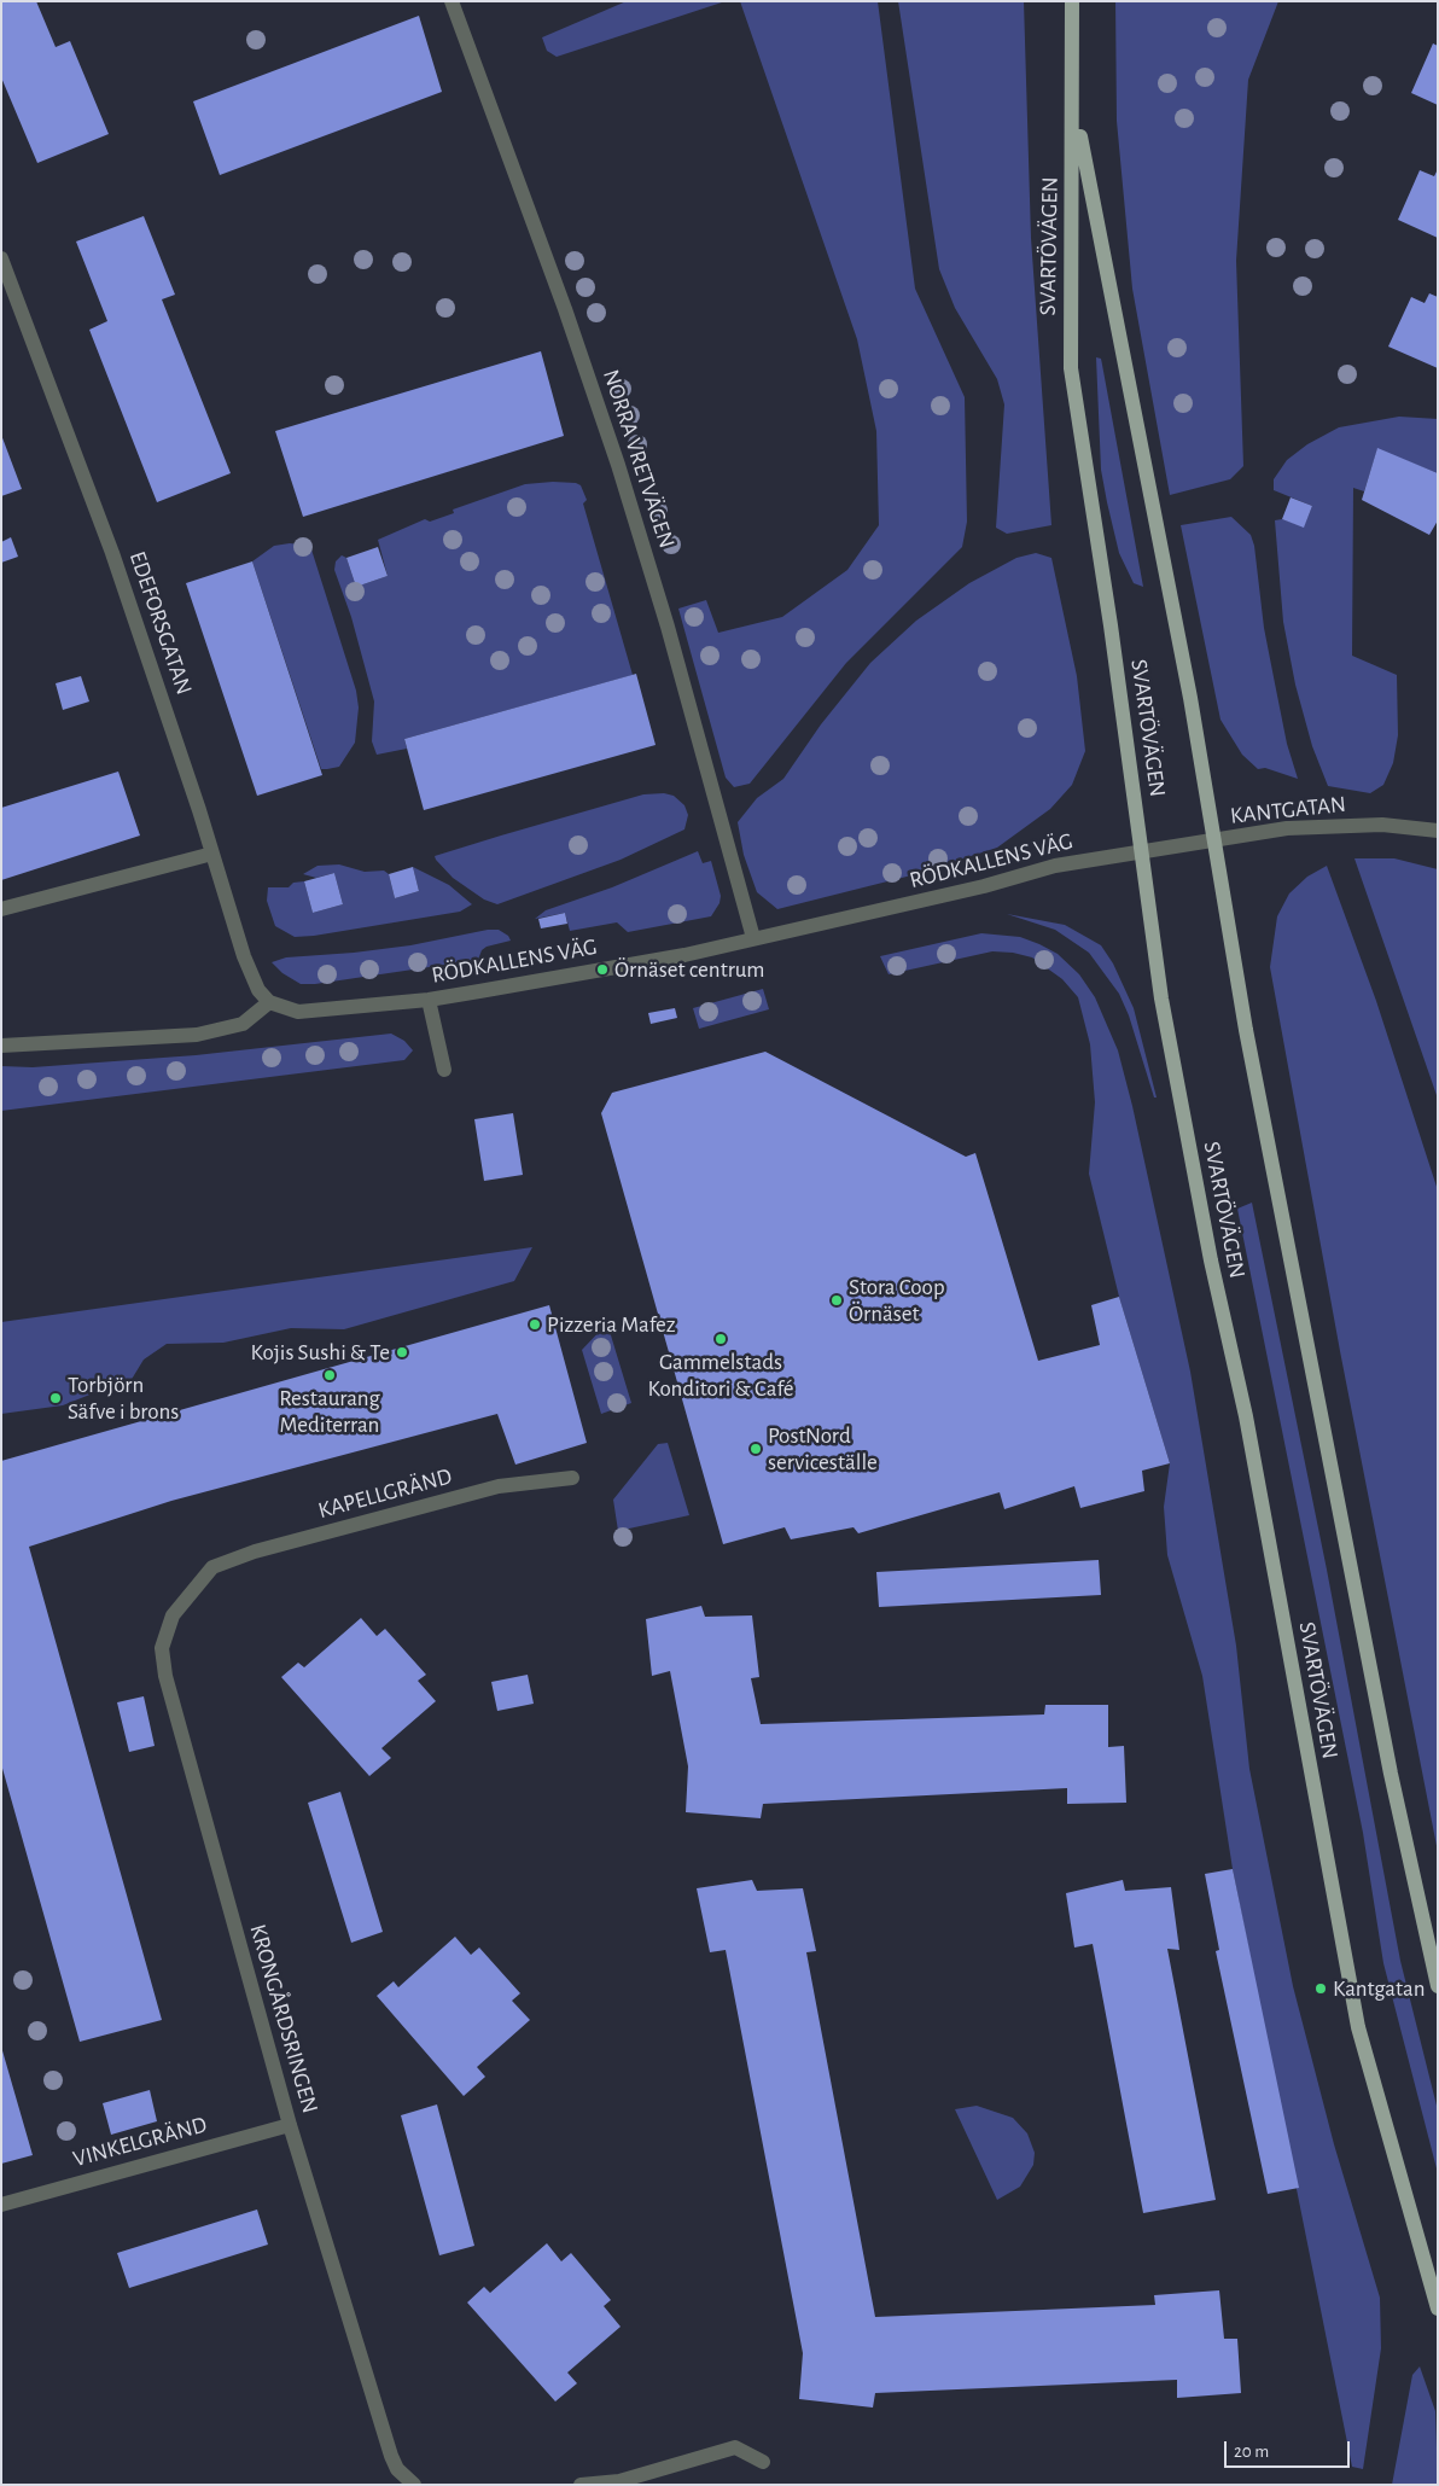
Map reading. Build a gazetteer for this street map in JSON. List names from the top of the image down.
{
  "streets": {
    "main road": ["SVARTÖVÄGEN"],
    "street": [
      "NORRA VRETVÄGEN",
      "EDEFORSGATAN",
      "KANTGATAN",
      "RÖDKALLENS VÄG",
      "KAPELLGRÄND",
      "KRONGÅRDSRINGEN",
      "VINKELGRÄND"
    ]
  },
  "crossings": [
    ["SVARTÖVÄGEN", "KANTGATAN"],
    ["SVARTÖVÄGEN", "RÖDKALLENS VÄG"],
    ["NORRA VRETVÄGEN", "RÖDKALLENS VÄG"],
    ["EDEFORSGATAN", "RÖDKALLENS VÄG"],
    ["KANTGATAN", "RÖDKALLENS VÄG"],
    ["KAPELLGRÄND", "KRONGÅRDSRINGEN"],
    ["KRONGÅRDSRINGEN", "VINKELGRÄND"]
  ],
  "places": [
    "Örnäset centrum",
    "Stora Coop Örnäset",
    "Pizzeria Mafez",
    "Gammelstads Konditori & Café",
    "Kojis Sushi & Te",
    "Restaurang Mediterran",
    "Torbjörn Säfve i brons",
    "PostNord serviceställe",
    "Kantgatan"
  ],
  "scale_bar": "20 m"
}
